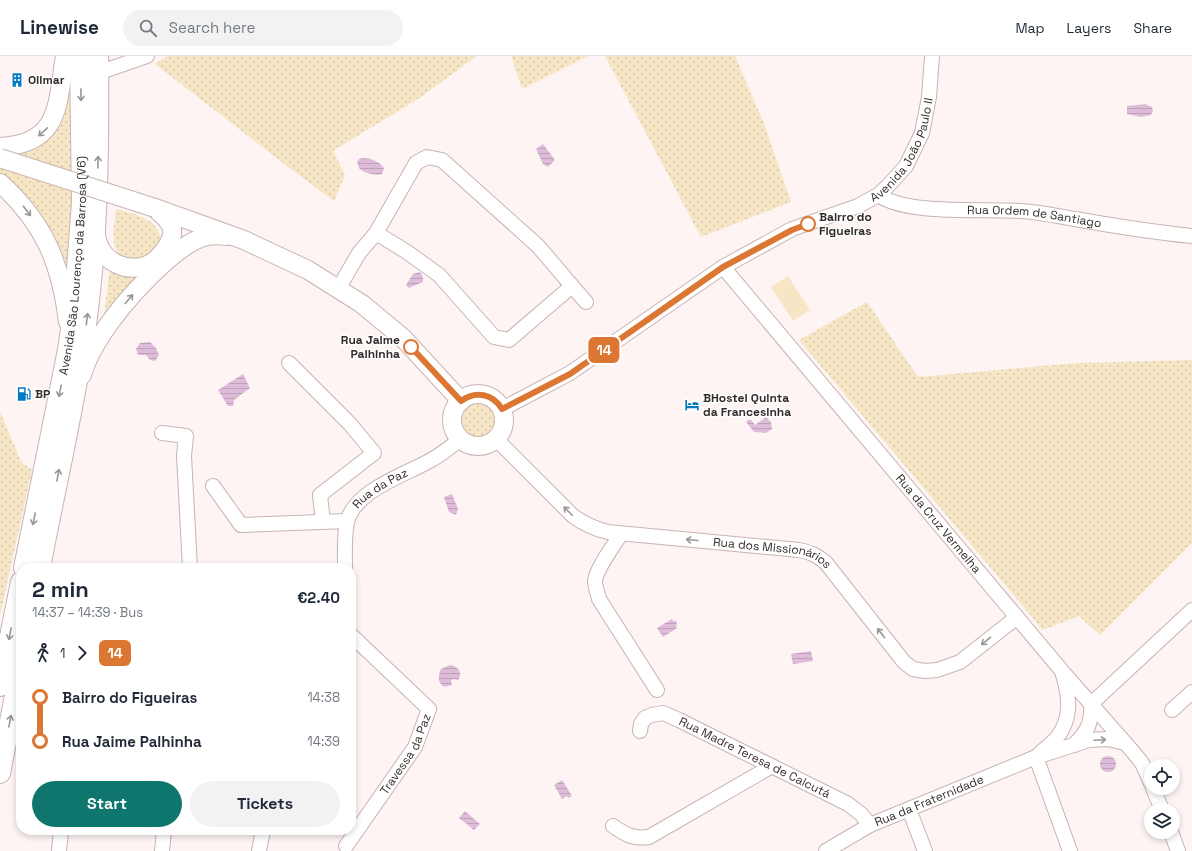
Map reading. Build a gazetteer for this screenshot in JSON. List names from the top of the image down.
{
  "streets": {
    "main road": ["Avenida São Lourenço da Barrosa (V6)"],
    "street": [
      "Avenida João Paulo II",
      "Rua Ordem de Santiago",
      "Rua da Paz",
      "Rua da Cruz Vermelha",
      "Rua dos Missionários",
      "Travessa da Paz",
      "Rua Madre Teresa de Calcutá",
      "Rua da Fraternidade"
    ]
  },
  "crossings": [
    ["Avenida João Paulo II", "Rua Ordem de Santiago"],
    ["Avenida João Paulo II", "Rua da Paz"],
    ["Avenida João Paulo II", "Rua da Cruz Vermelha"],
    ["Avenida João Paulo II", "Rua dos Missionários"],
    ["Rua da Paz", "Rua dos Missionários"],
    ["Rua da Cruz Vermelha", "Rua dos Missionários"],
    ["Rua da Cruz Vermelha", "Rua da Fraternidade"],
    ["Rua Madre Teresa de Calcutá", "Rua da Fraternidade"]
  ],
  "one_way": ["Rua dos Missionários"],
  "places": {
    "building": ["Olimar"],
    "other": ["Bairro do Figueiras", "Rua Jaime Palhinha"],
    "fuel station": ["BP"],
    "hotel": ["BHostel Quinta da Francesinha"]
  },
  "lines": ["bus line 14"],
  "page": {
    "header": "Linewise",
    "search": "Search here",
    "nav": ["Map", "Layers", "Share"],
    "on_map": "14",
    "heading": ["2 min", "14:37 – 14:39 · Bus", "€2.40"],
    "legs": ["1", "14"],
    "list": [
      {
        "name": "Bairro do Figueiras",
        "value": "14:38"
      },
      {
        "name": "Rua Jaime Palhinha",
        "value": "14:39"
      }
    ],
    "buttons": ["Start", "Tickets"]
  }
}
